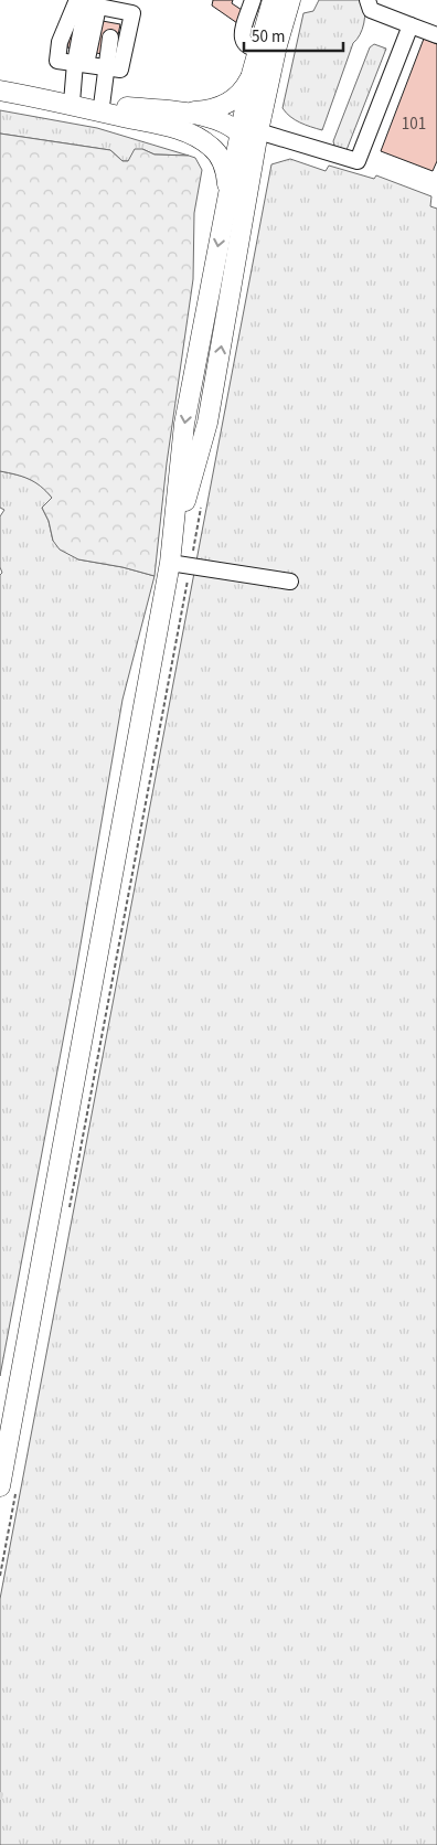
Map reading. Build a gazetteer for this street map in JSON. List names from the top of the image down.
{
  "house_numbers": ["101"],
  "scale_bar": "50 m"
}
